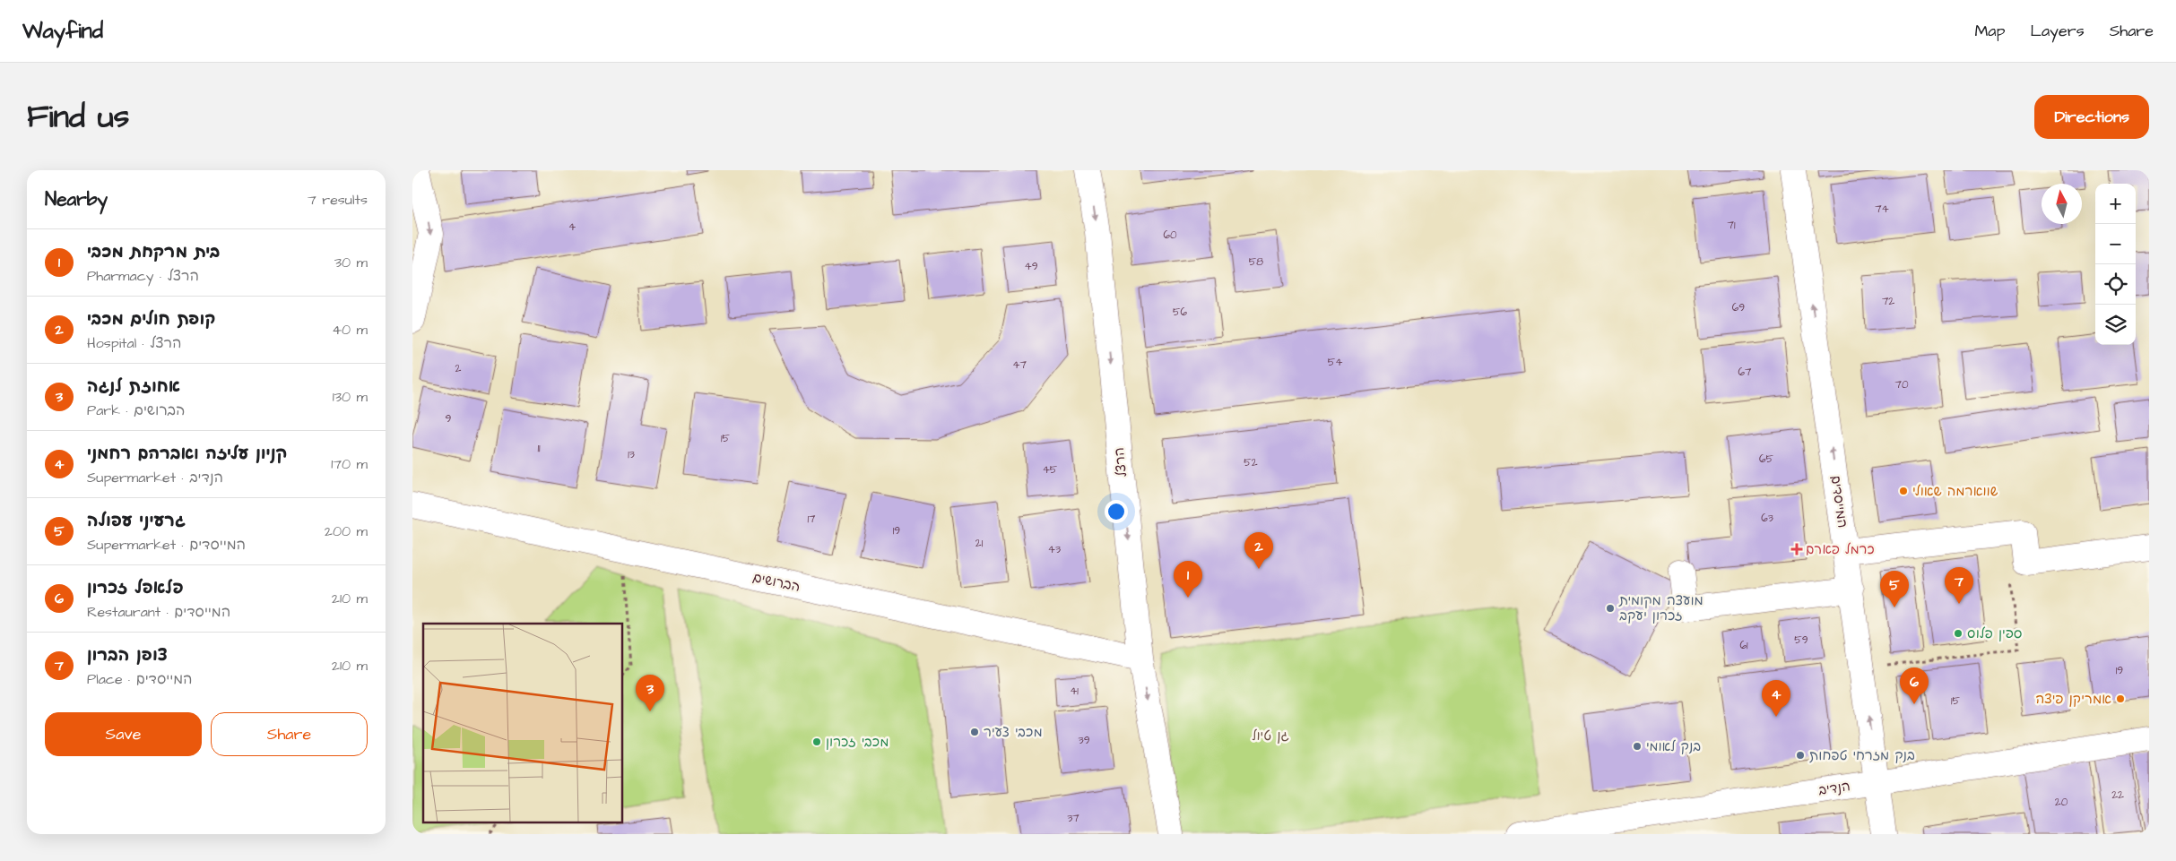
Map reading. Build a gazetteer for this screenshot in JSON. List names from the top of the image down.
{
  "streets": {
    "street": [
      "הרצל",
      "המייסדים",
      "הברושים",
      "הנדיב"
    ]
  },
  "crossings": [
    ["הרצל", "הברושים"],
    ["המייסדים", "הנדיב"]
  ],
  "one_way": ["הרצל", "המייסדים"],
  "parks": ["גן טיול"],
  "places": {
    "other": [
      "שווארמה שאולי",
      "מועצה מקומית זכרון יעקב",
      "ספין פלוס",
      "אמריקן פיצה",
      "מכבי צעיר",
      "מכבי זכרון",
      "בנק לאומי",
      "בנק מזרחי טפחות"
    ],
    "health": ["כרמל פארם"]
  },
  "house_numbers": [
    "74",
    "71",
    "4",
    "60",
    "58",
    "49",
    "72",
    "69",
    "56",
    "54",
    "47",
    "2",
    "67",
    "70",
    "9",
    "15",
    "11",
    "13",
    "65",
    "52",
    "45",
    "63",
    "17",
    "19",
    "21",
    "43",
    "59",
    "61",
    "19",
    "41",
    "15",
    "39",
    "22",
    "20",
    "37"
  ],
  "north": "top",
  "page": {
    "header": "Wayfind",
    "nav": ["Map", "Layers", "Share"],
    "title": "Find us",
    "buttons": [
      "Directions",
      ["Save", "Share"]
    ],
    "heading": ["Nearby", "7 results"],
    "map_buttons": ["+", "−"],
    "list": [
      {
        "mark": "1",
        "name": "בית מרקחת מכבי",
        "note": "Pharmacy · הרצל",
        "value": "30 m"
      },
      {
        "mark": "2",
        "name": "קופת חולים מכבי",
        "note": "Hospital · הרצל",
        "value": "40 m"
      },
      {
        "mark": "3",
        "name": "אחוזת לנגה",
        "note": "Park · הברושים",
        "value": "130 m"
      },
      {
        "mark": "4",
        "name": "קניון עליזה ואברהם רחמני",
        "note": "Supermarket · הנדיב",
        "value": "170 m"
      },
      {
        "mark": "5",
        "name": "גרעיני עפולה",
        "note": "Supermarket · המייסדים",
        "value": "200 m"
      },
      {
        "mark": "6",
        "name": "פלאפל זכרון",
        "note": "Restaurant · המייסדים",
        "value": "210 m"
      },
      {
        "mark": "7",
        "name": "צופן הברון",
        "note": "Place · המייסדים",
        "value": "210 m"
      }
    ],
    "pins": [
      "2",
      "1",
      "7",
      "5",
      "6",
      "3",
      "4"
    ]
  }
}
